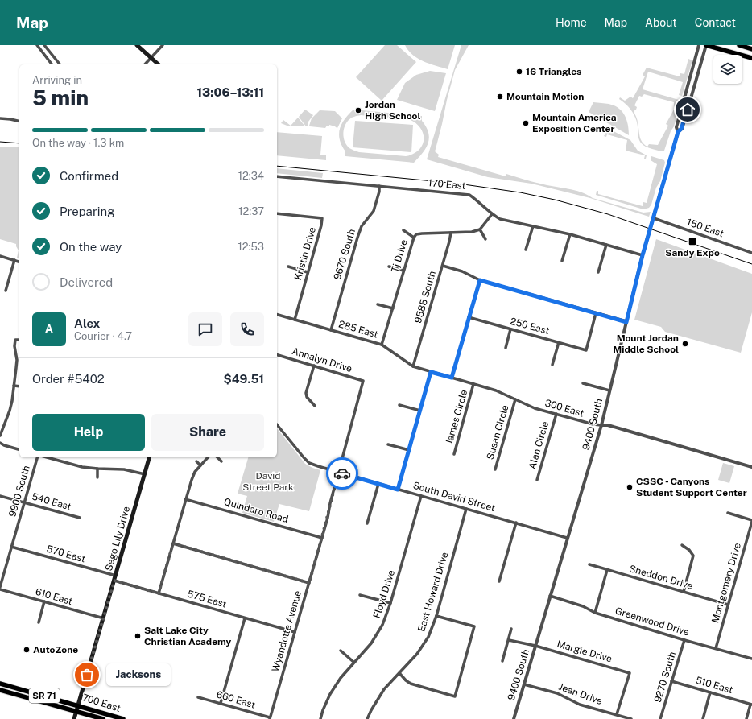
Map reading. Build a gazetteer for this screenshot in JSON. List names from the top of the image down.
{
  "streets": {
    "main road": ["Sego Lily Drive", "SR 71", "700 East"],
    "street": [
      "170 East",
      "150 East",
      "Kristin Drive",
      "9670 South",
      "Tj Drive",
      "9585 South",
      "250 East",
      "285 East",
      "Annalyn Drive",
      "300 East",
      "James Circle",
      "9400 South",
      "Susan Circle",
      "Alan Circle",
      "9900 South",
      "South David Street",
      "540 East",
      "Quindaro Road",
      "570 East",
      "Sneddon Drive",
      "Montgomery Drive",
      "East Howard Drive",
      "Floyd Drive",
      "610 East",
      "575 East",
      "Greenwood Drive",
      "Wyandotte Avenue",
      "Margie Drive",
      "9270 South",
      "510 East",
      "Jean Drive",
      "660 East"
    ]
  },
  "crossings": [
    ["170 East", "9670 South"],
    ["170 East", "9400 South"],
    ["150 East", "9400 South"],
    ["Kristin Drive", "285 East"],
    ["9670 South", "285 East"],
    ["Tj Drive", "9585 South"],
    ["Tj Drive", "285 East"],
    ["9585 South", "285 East"],
    ["285 East", "300 East"],
    ["Annalyn Drive", "Wyandotte Avenue"],
    ["300 East", "James Circle"],
    ["300 East", "9400 South"],
    ["300 East", "Susan Circle"],
    ["300 East", "Alan Circle"],
    ["9400 South", "South David Street"],
    ["9400 South", "Greenwood Drive"],
    ["9400 South", "Margie Drive"],
    ["9400 South", "Jean Drive"],
    ["9900 South", "540 East"],
    ["9900 South", "570 East"],
    ["9900 South", "610 East"],
    ["South David Street", "East Howard Drive"],
    ["South David Street", "Floyd Drive"],
    ["South David Street", "Wyandotte Avenue"],
    ["Quindaro Road", "Wyandotte Avenue"],
    ["Sego Lily Drive", "570 East"],
    ["Sego Lily Drive", "610 East"],
    ["Sego Lily Drive", "575 East"],
    ["Sego Lily Drive", "700 East"],
    ["Sneddon Drive", "Montgomery Drive"],
    ["Montgomery Drive", "Greenwood Drive"],
    ["575 East", "Wyandotte Avenue"],
    ["Greenwood Drive", "9270 South"],
    ["Wyandotte Avenue", "660 East"],
    ["Margie Drive", "Jean Drive"],
    ["9270 South", "510 East"]
  ],
  "parks": ["David Street Park"],
  "places": {
    "other": [
      "16 Triangles",
      "Mountain Motion",
      "Jordan High School",
      "Mountain America Exposition Center",
      "Mount Jordan Middle School",
      "CSSC - Canyons Student Support Center",
      "Salt Lake City Christian Academy",
      "AutoZone",
      "Jacksons"
    ],
    "transit": ["Sandy Expo"]
  },
  "page": {
    "header": "Map",
    "nav": [
      "Home",
      "Map",
      "About",
      "Contact"
    ],
    "heading": ["5 min", "Arriving in", "13:06–13:11"],
    "panel": [
      "Alex",
      "Courier · 4.7",
      "Order #5402",
      "$49.51"
    ],
    "bar": "On the way · 1.3 km",
    "list": [
      ["Confirmed", "12:34"],
      ["Preparing", "12:37"],
      ["On the way", "12:53"],
      "Delivered"
    ],
    "round": "A",
    "buttons": ["Help", "Share"],
    "bubble": "Jacksons"
  }
}
